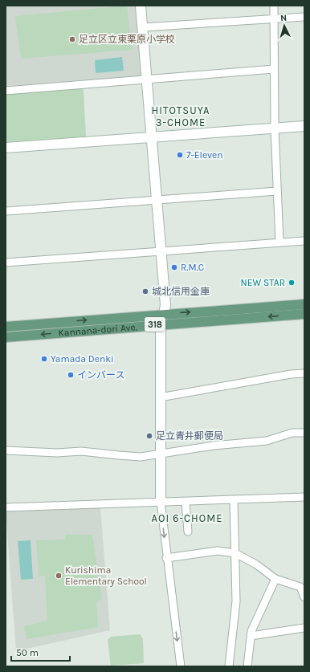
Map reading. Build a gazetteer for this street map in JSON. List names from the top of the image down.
{
  "streets": {
    "main road": ["318", "Kannana-dori Ave."]
  },
  "districts": ["HITOTSUYA 3-CHOME", "AOI 6-CHOME"],
  "places": [
    "足立区立東栗原小学校",
    "7-Eleven",
    "R.M.C",
    "NEW STAR",
    "城北信用金庫",
    "Yamada Denki",
    "インバース",
    "足立青井郵便局",
    "Kurishima Elementary School"
  ],
  "scale_bar": "50 m",
  "north": "top"
}
